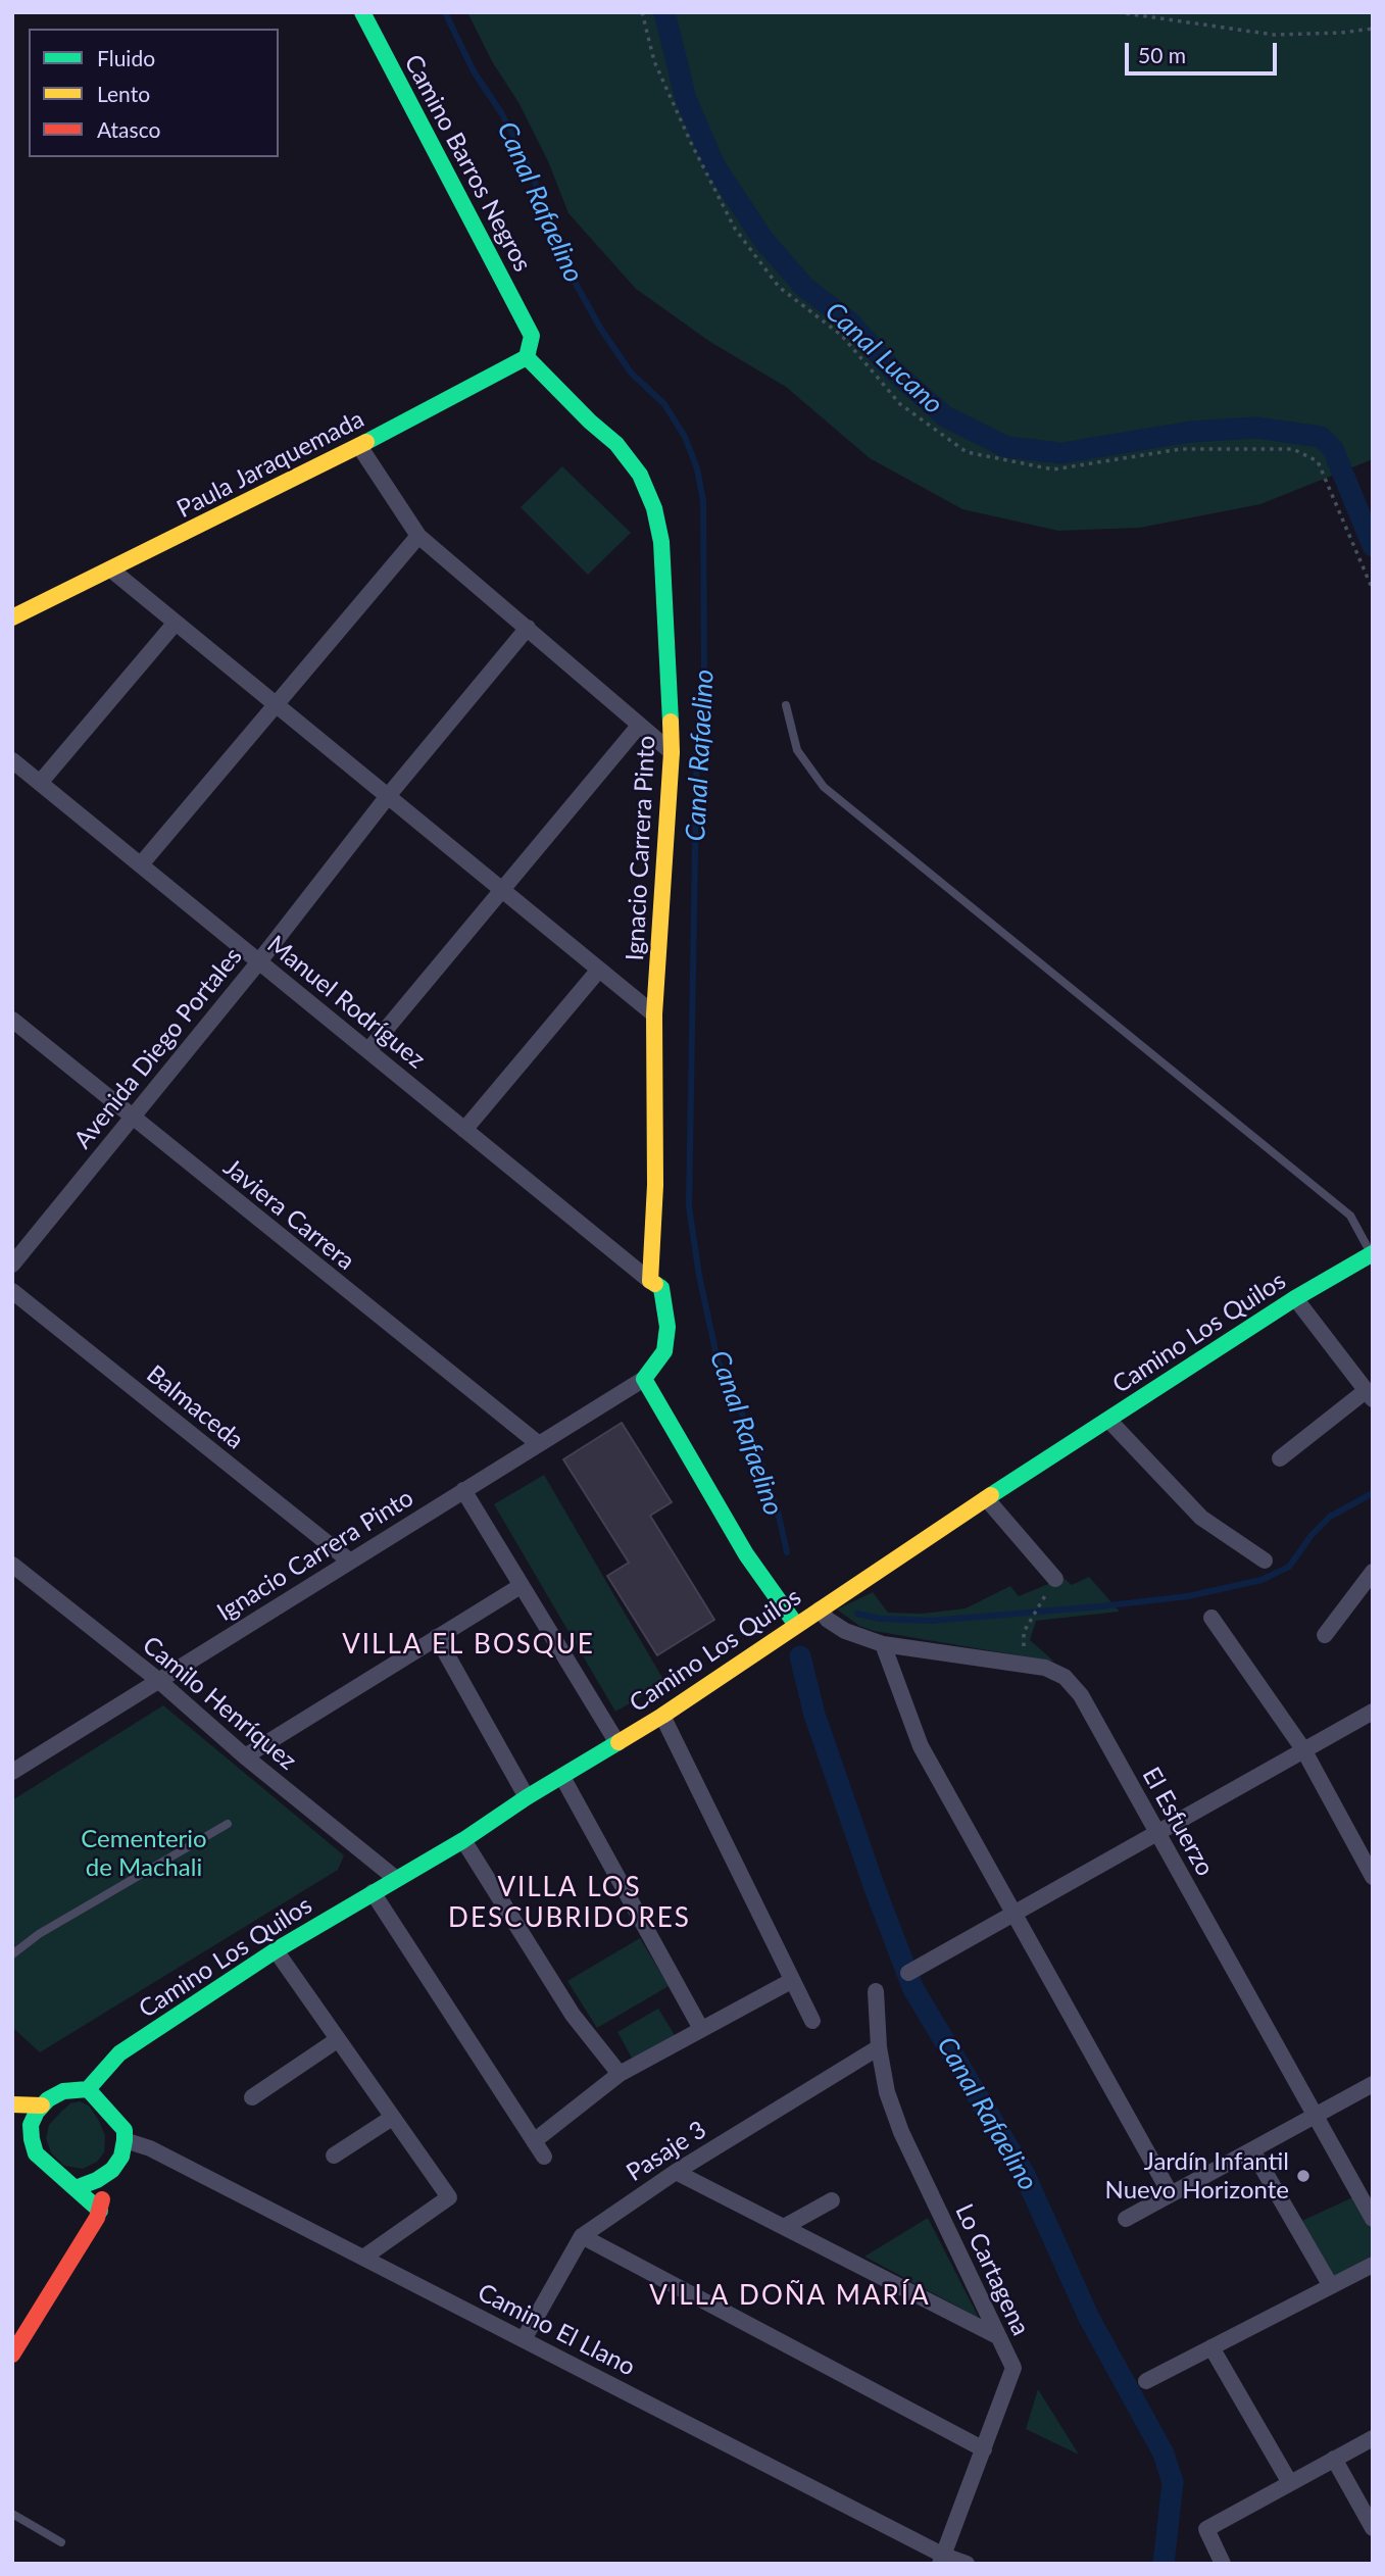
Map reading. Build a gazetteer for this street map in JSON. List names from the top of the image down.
{
  "streets": {
    "street": [
      "Camino Barros Negros",
      "Paula Jaraquemada",
      "Ignacio Carrera Pinto",
      "Manuel Rodríguez",
      "Avenida Diego Portales",
      "Javiera Carrera",
      "Camino Los Quilos",
      "Balmaceda",
      "Camilo Henríquez",
      "El Esfuerzo",
      "Pasaje 3",
      "Lo Cartagena",
      "Camino El Llano"
    ]
  },
  "crossings": [
    ["Camino Barros Negros", "Paula Jaraquemada"],
    ["Camino Barros Negros", "Ignacio Carrera Pinto"],
    ["Paula Jaraquemada", "Ignacio Carrera Pinto"],
    ["Ignacio Carrera Pinto", "Manuel Rodríguez"],
    ["Ignacio Carrera Pinto", "Javiera Carrera"],
    ["Ignacio Carrera Pinto", "Balmaceda"],
    ["Ignacio Carrera Pinto", "Camilo Henríquez"],
    ["Manuel Rodríguez", "Avenida Diego Portales"],
    ["Avenida Diego Portales", "Javiera Carrera"],
    ["Camino Los Quilos", "Camilo Henríquez"],
    ["Camino Los Quilos", "El Esfuerzo"],
    ["Camino Los Quilos", "Camino El Llano"],
    ["Pasaje 3", "Lo Cartagena"],
    ["Pasaje 3", "Camino El Llano"],
    ["Lo Cartagena", "Camino El Llano"]
  ],
  "districts": ["VILLA EL BOSQUE", "VILLA LOS DESCUBRIDORES", "VILLA DOÑA MARÍA"],
  "water": ["Canal Rafaelino", "Canal Lucano"],
  "parks": ["Cementerio de Machali"],
  "places": ["Jardín Infantil Nuevo Horizonte"],
  "legend": ["Fluido", "Lento", "Atasco"],
  "scale_bar": "50 m"
}
